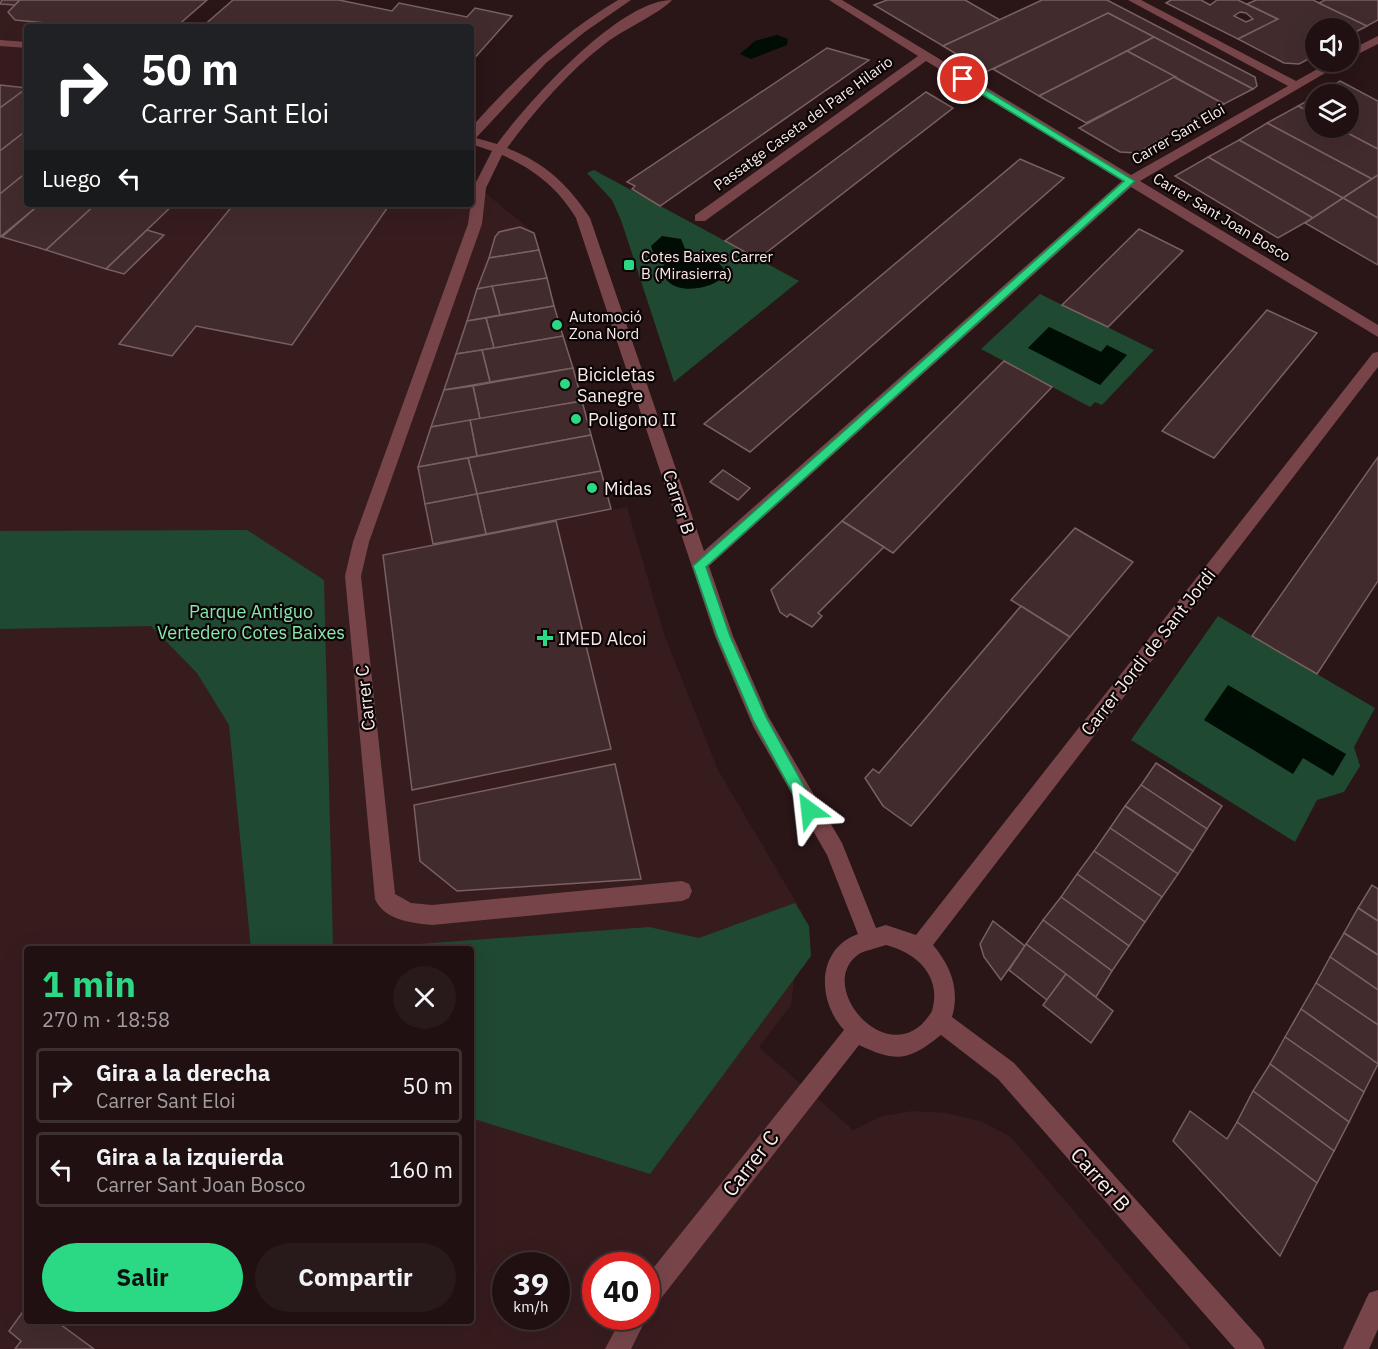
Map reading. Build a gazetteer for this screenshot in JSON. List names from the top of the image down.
{
  "streets": {
    "street": [
      "Passatge Caseta del Pare Hilario",
      "Carrer Sant Eloi",
      "Carrer Sant Joan Bosco",
      "Carrer B",
      "Carrer Jordi de Sant Jordi",
      "Carrer C"
    ]
  },
  "crossings": [
    ["Passatge Caseta del Pare Hilario", "Carrer Sant Joan Bosco"],
    ["Carrer Sant Eloi", "Carrer Sant Joan Bosco"],
    ["Carrer Sant Eloi", "Carrer B"],
    ["Carrer B", "Carrer Jordi de Sant Jordi"],
    ["Carrer B", "Carrer C"],
    ["Carrer Jordi de Sant Jordi", "Carrer C"]
  ],
  "parks": ["Parque Antiguo Vertedero Cotes Baixes"],
  "places": {
    "transit": ["Cotes Baixes Carrer B (Mirasierra)"],
    "other": [
      "Automoció Zona Nord",
      "Bicicletas Sanegre",
      "Poligono II",
      "Midas"
    ],
    "health": ["IMED Alcoi"]
  },
  "page": {
    "turn": ["50 m", "Carrer Sant Eloi"],
    "then": "Luego",
    "heading": ["1 min", "270 m · 18:58"],
    "list": [
      {
        "name": "Gira a la derecha",
        "note": "Carrer Sant Eloi",
        "value": "50 m"
      },
      {
        "name": "Gira a la izquierda",
        "note": "Carrer Sant Joan Bosco",
        "value": "160 m"
      }
    ],
    "buttons": ["Salir", "Compartir"],
    "speed": "39 km/h",
    "limit": "40"
  }
}
